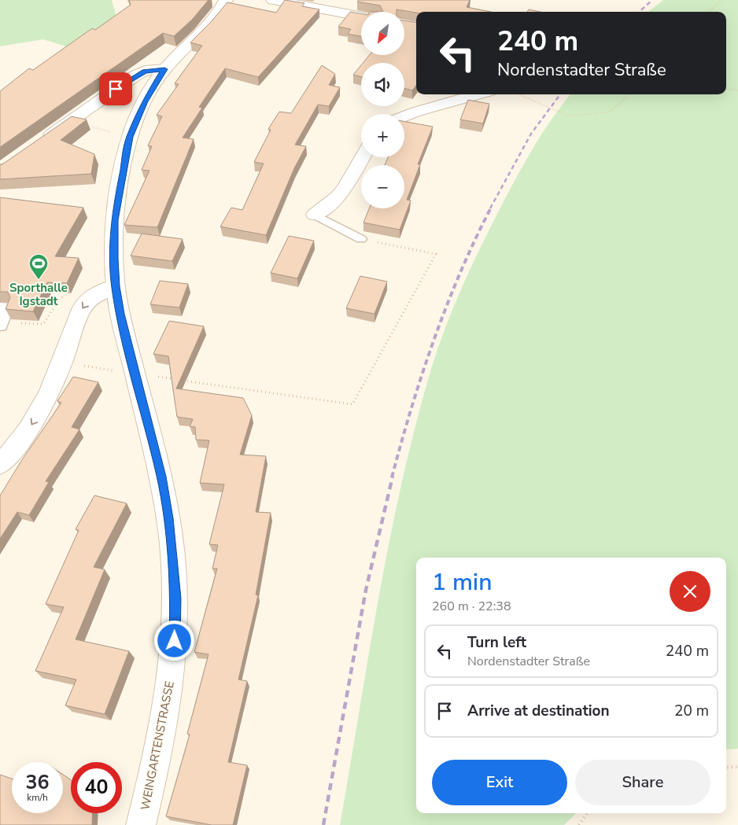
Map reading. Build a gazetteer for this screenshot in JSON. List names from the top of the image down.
{
  "streets": {
    "street": ["WEINGARTENSTRASSE"]
  },
  "places": {
    "sports": ["Sporthalle Igstadt"]
  },
  "north": "bottom left",
  "page": {
    "map_buttons": ["+", "−"],
    "turn": ["240 m", "Nordenstadter Straße"],
    "heading": ["1 min", "260 m · 22:38"],
    "list": [
      {
        "name": "Turn left",
        "note": "Nordenstadter Straße",
        "value": "240 m"
      },
      {
        "name": "Arrive at destination",
        "value": "20 m"
      }
    ],
    "buttons": ["Exit", "Share"],
    "speed": "36 km/h",
    "limit": "40"
  }
}
